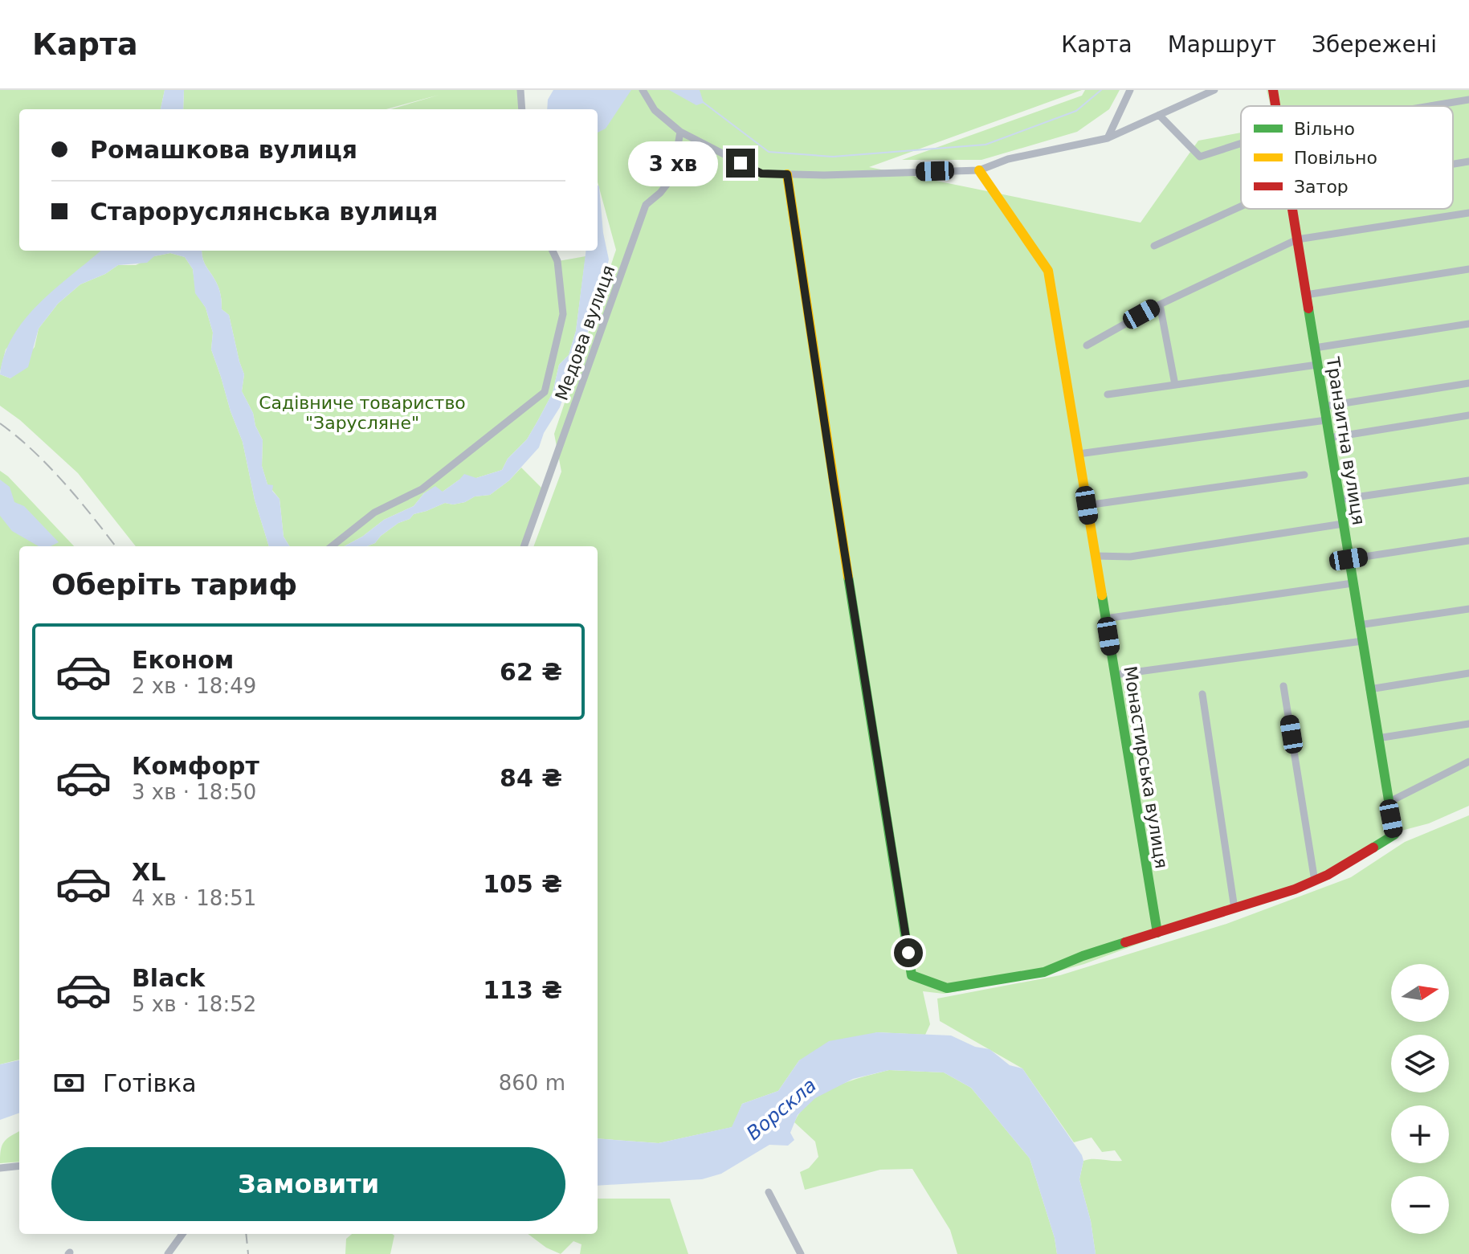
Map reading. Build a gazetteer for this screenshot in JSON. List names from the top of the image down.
{
  "streets": {
    "street": ["Медова вулиця", "Транзитна вулиця", "Монастирська вулиця"]
  },
  "water": ["Ворскла"],
  "parks": ["Садівниче товариство \"Зарусляне\""],
  "legend": ["Вільно", "Повільно", "Затор"],
  "north": "right",
  "page": {
    "header": "Карта",
    "nav": ["Карта", "Маршрут", "Збережені"],
    "banner": ["Ромашкова вулиця", "Староруслянська вулиця"],
    "bubble": "3 хв",
    "heading": "Оберіть тариф",
    "list": [
      {
        "name": "Економ",
        "note": "2 хв · 18:49",
        "value": "62 ₴"
      },
      {
        "name": "Комфорт",
        "note": "3 хв · 18:50",
        "value": "84 ₴"
      },
      {
        "name": "XL",
        "note": "4 хв · 18:51",
        "value": "105 ₴"
      },
      {
        "name": "Black",
        "note": "5 хв · 18:52",
        "value": "113 ₴"
      }
    ],
    "map_buttons": ["+", "−"],
    "pay": ["Готівка", "860 m"],
    "buttons": "Замовити"
  }
}
